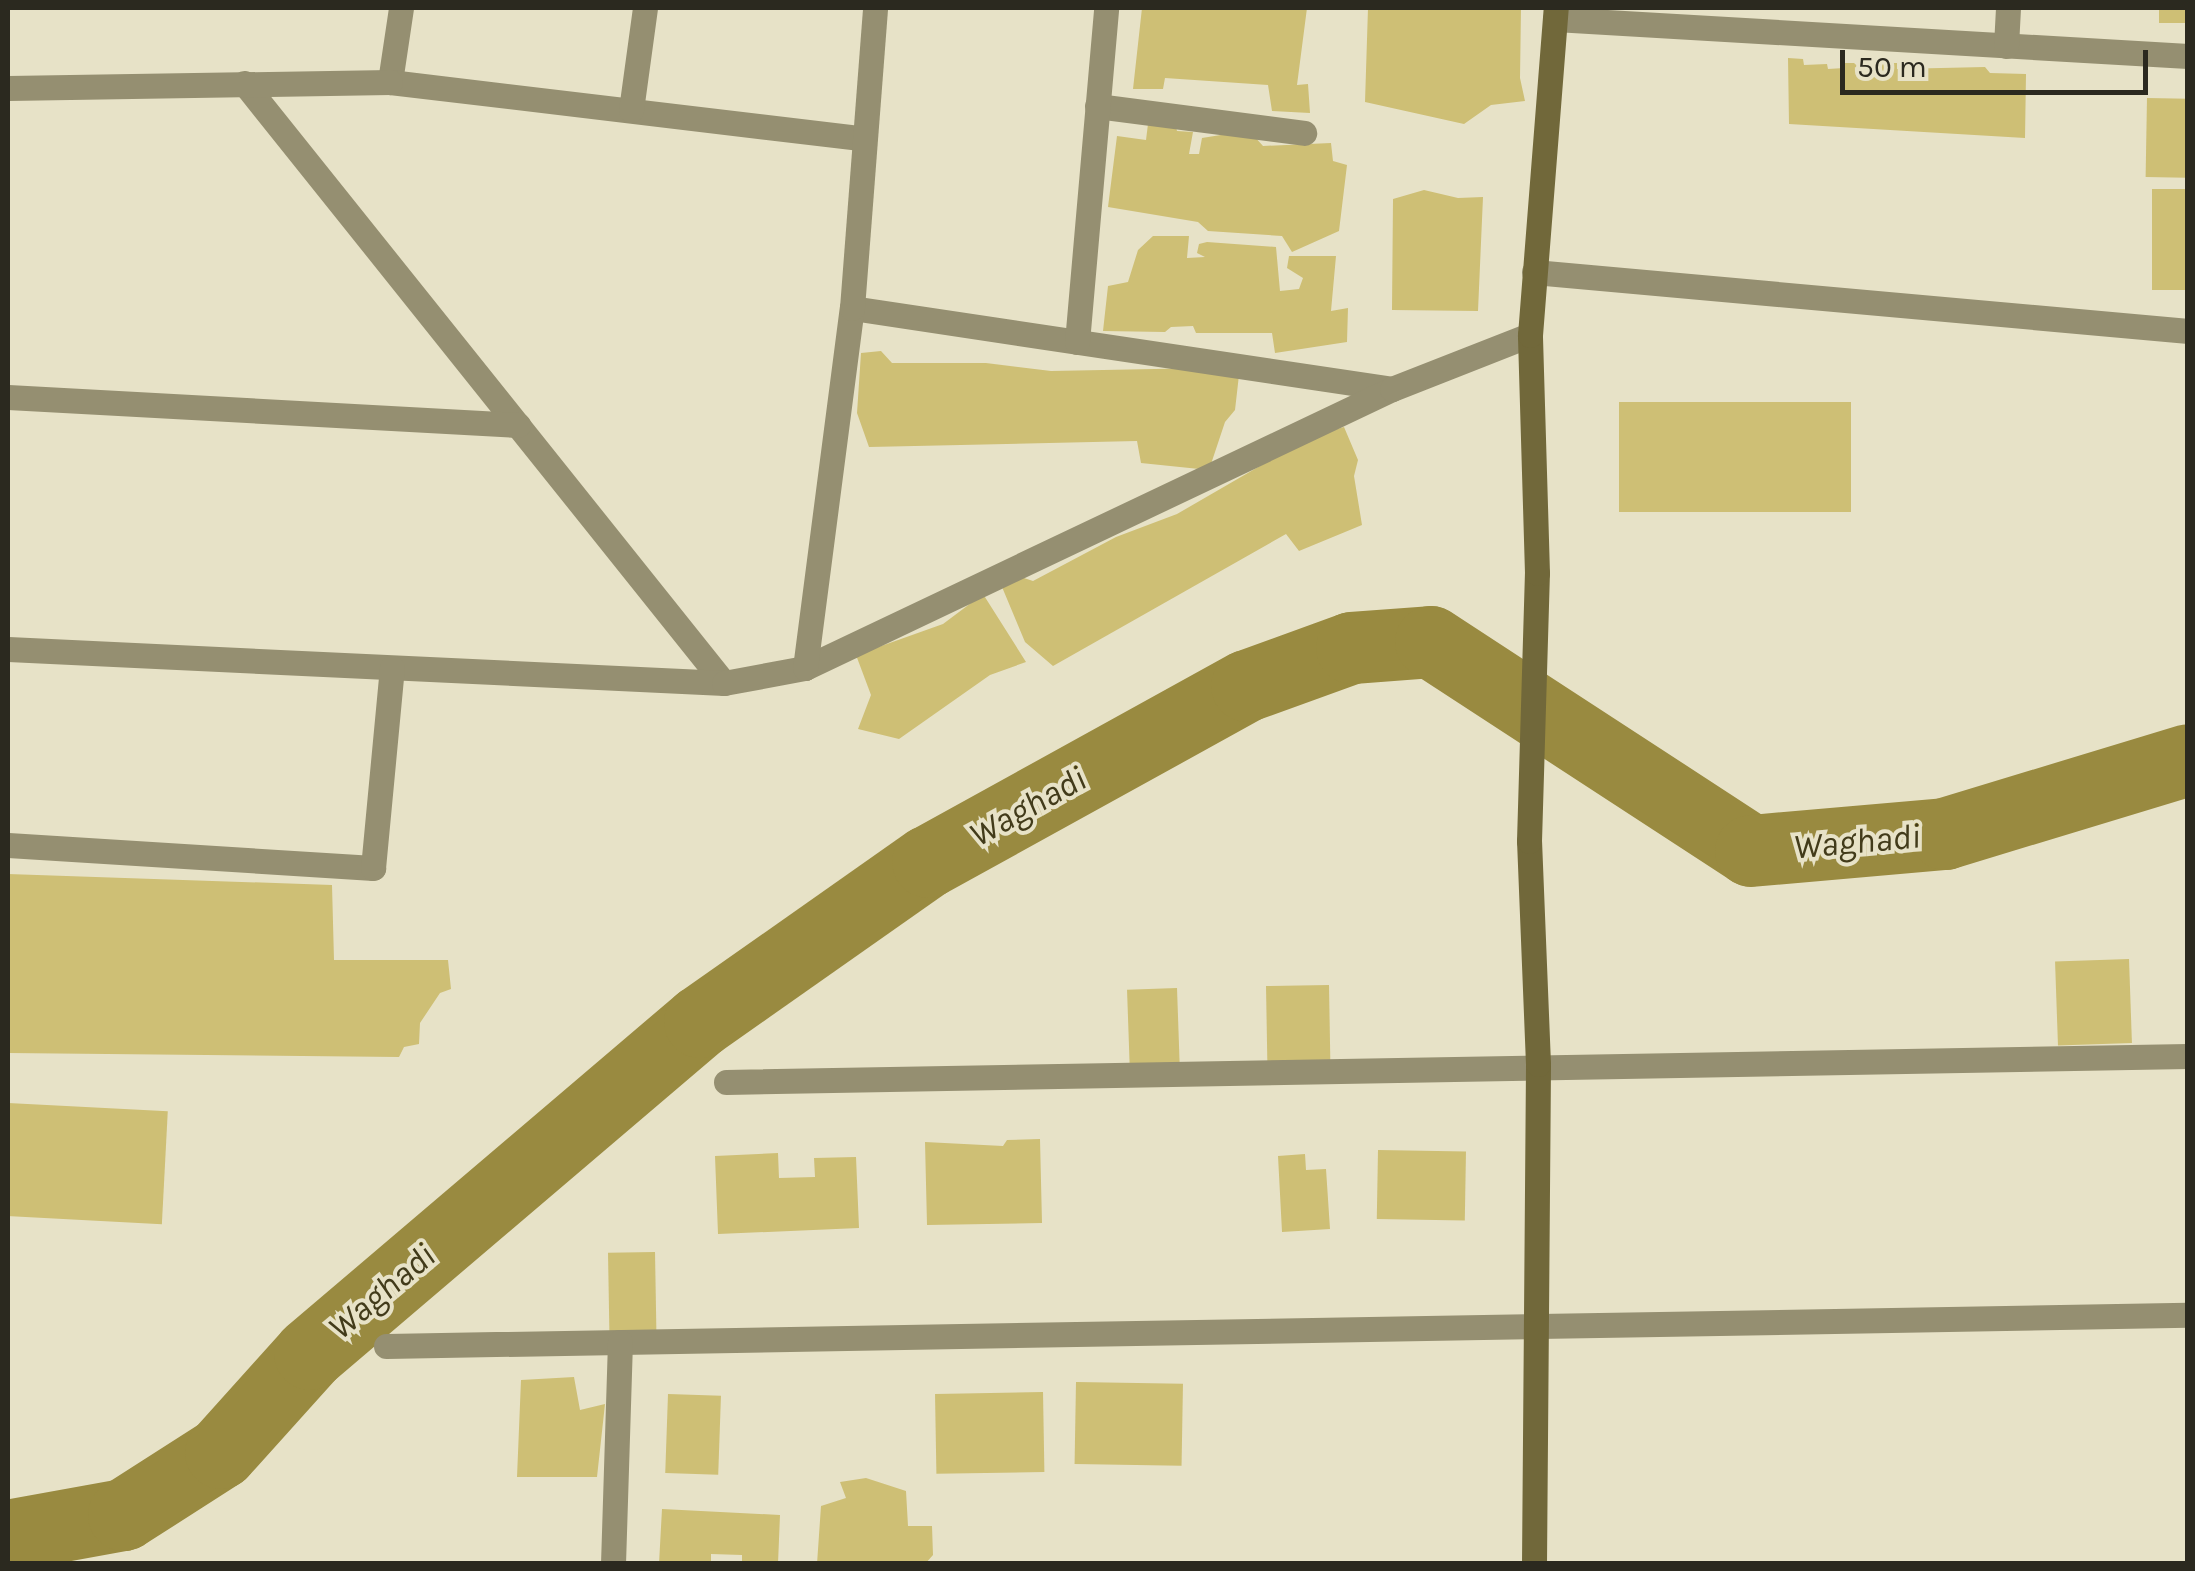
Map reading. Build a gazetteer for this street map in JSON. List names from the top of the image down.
{
  "water": ["Waghadi"],
  "scale_bar": "50 m"
}
